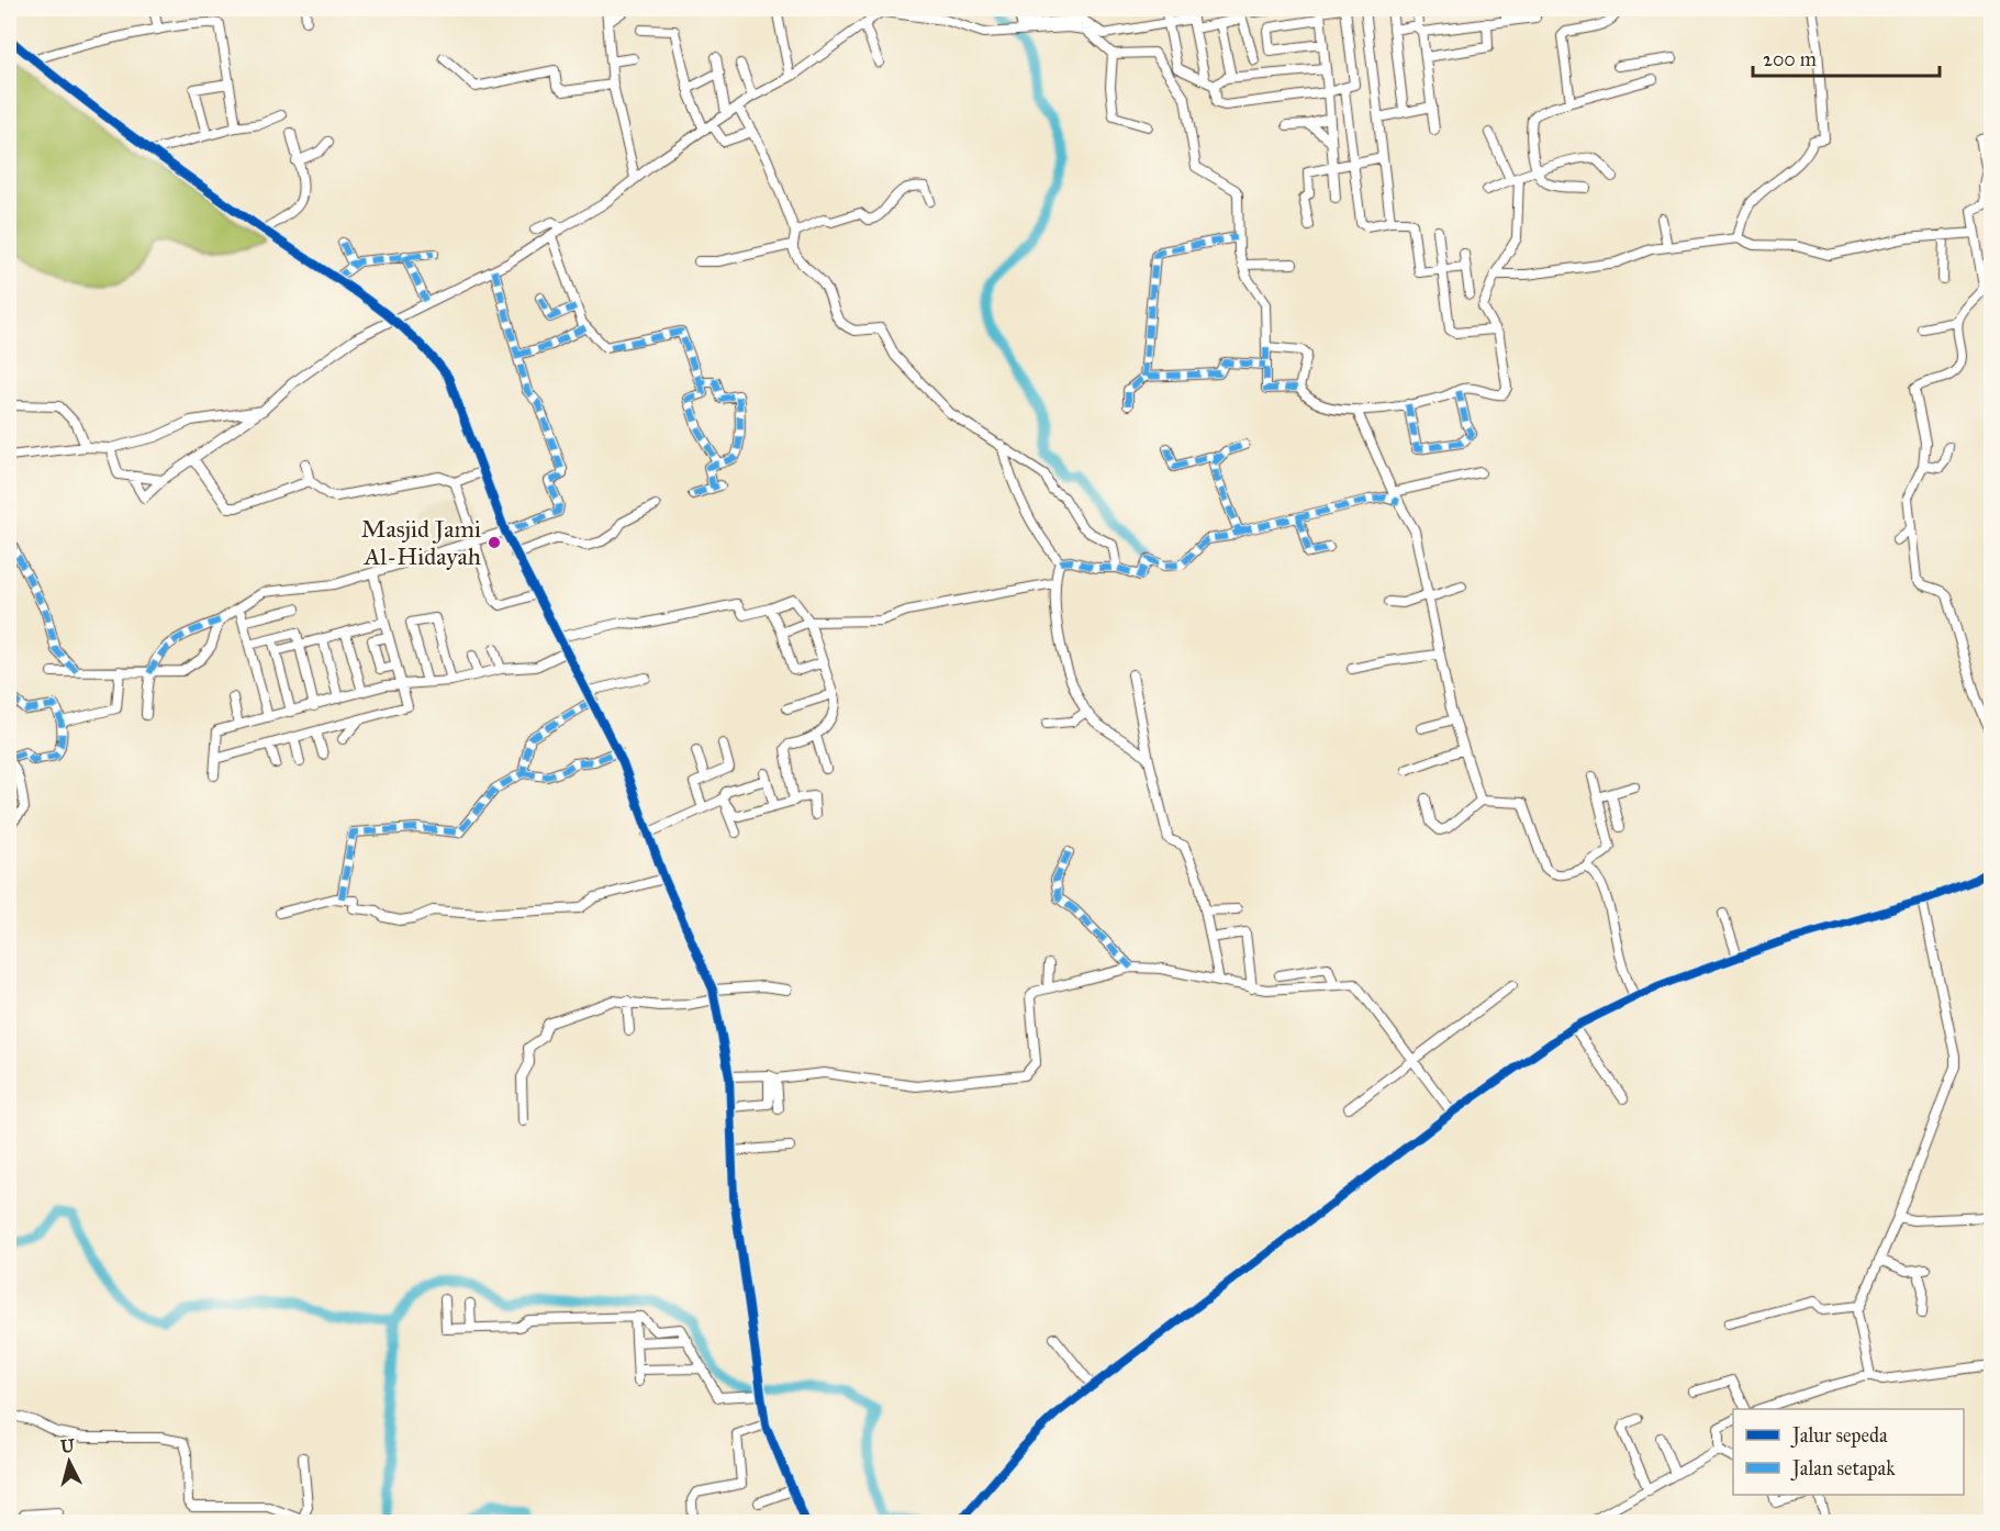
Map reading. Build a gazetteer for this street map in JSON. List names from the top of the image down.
{
  "places": ["Masjid Jami Al-Hidayah"],
  "legend": ["Jalur sepeda", "Jalan setapak"],
  "scale_bar": "200 m",
  "north": "top"
}
